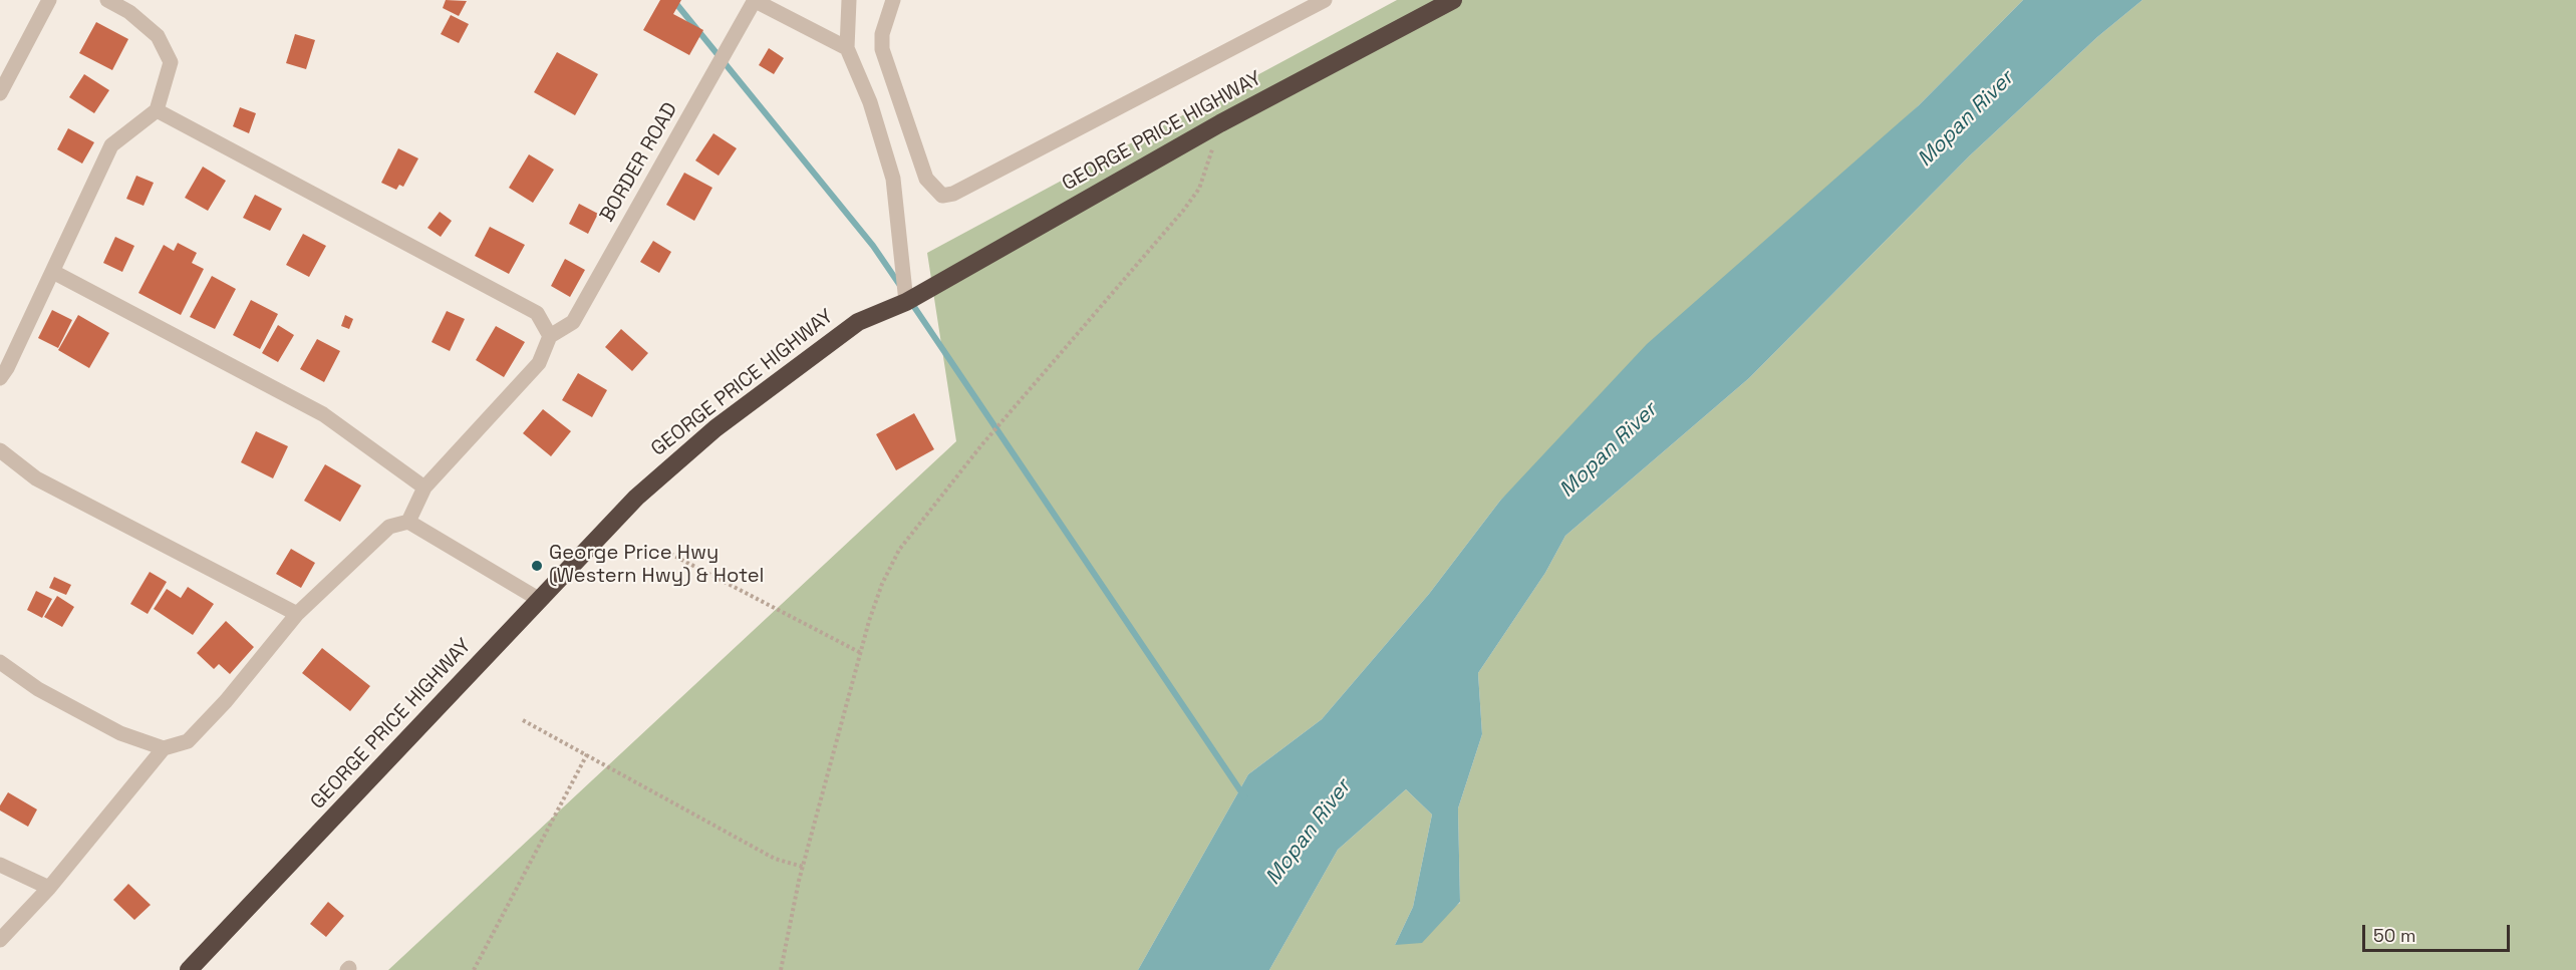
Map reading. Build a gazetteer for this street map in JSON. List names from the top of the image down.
{
  "streets": {
    "highway": ["GEORGE PRICE HIGHWAY"],
    "street": ["BORDER ROAD"]
  },
  "water": ["Mopan River"],
  "places": ["George Price Hwy (Western Hwy) & Hotel"],
  "scale_bar": "50 m"
}
